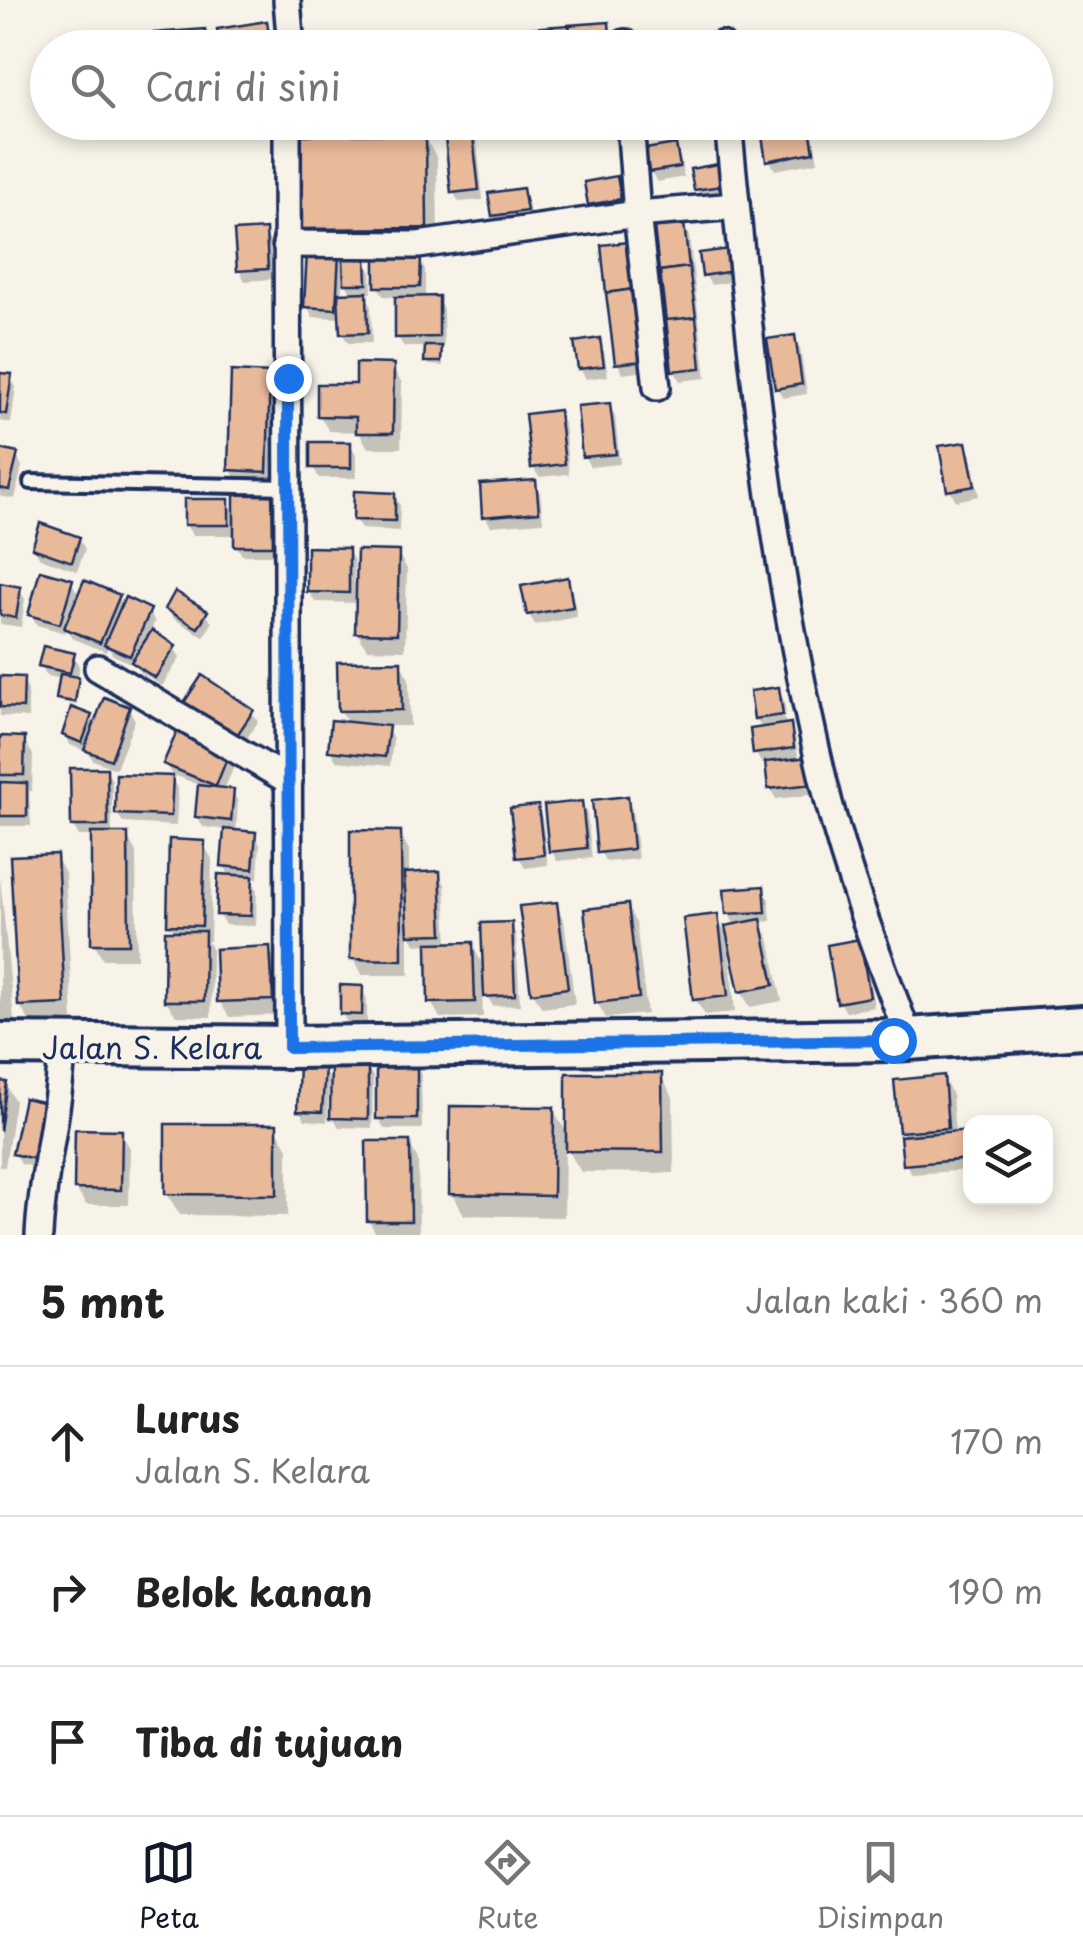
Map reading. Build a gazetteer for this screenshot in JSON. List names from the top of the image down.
{
  "streets": {
    "main road": ["Jalan S. Kelara"]
  },
  "page": {
    "search": "Cari di sini",
    "heading": ["5 mnt", "Jalan kaki · 360 m"],
    "list": [
      ["Lurus", "Jalan S. Kelara", "170 m"],
      ["Belok kanan", "190 m"],
      "Tiba di tujuan"
    ],
    "nav": ["Peta", "Rute", "Disimpan"]
  }
}
